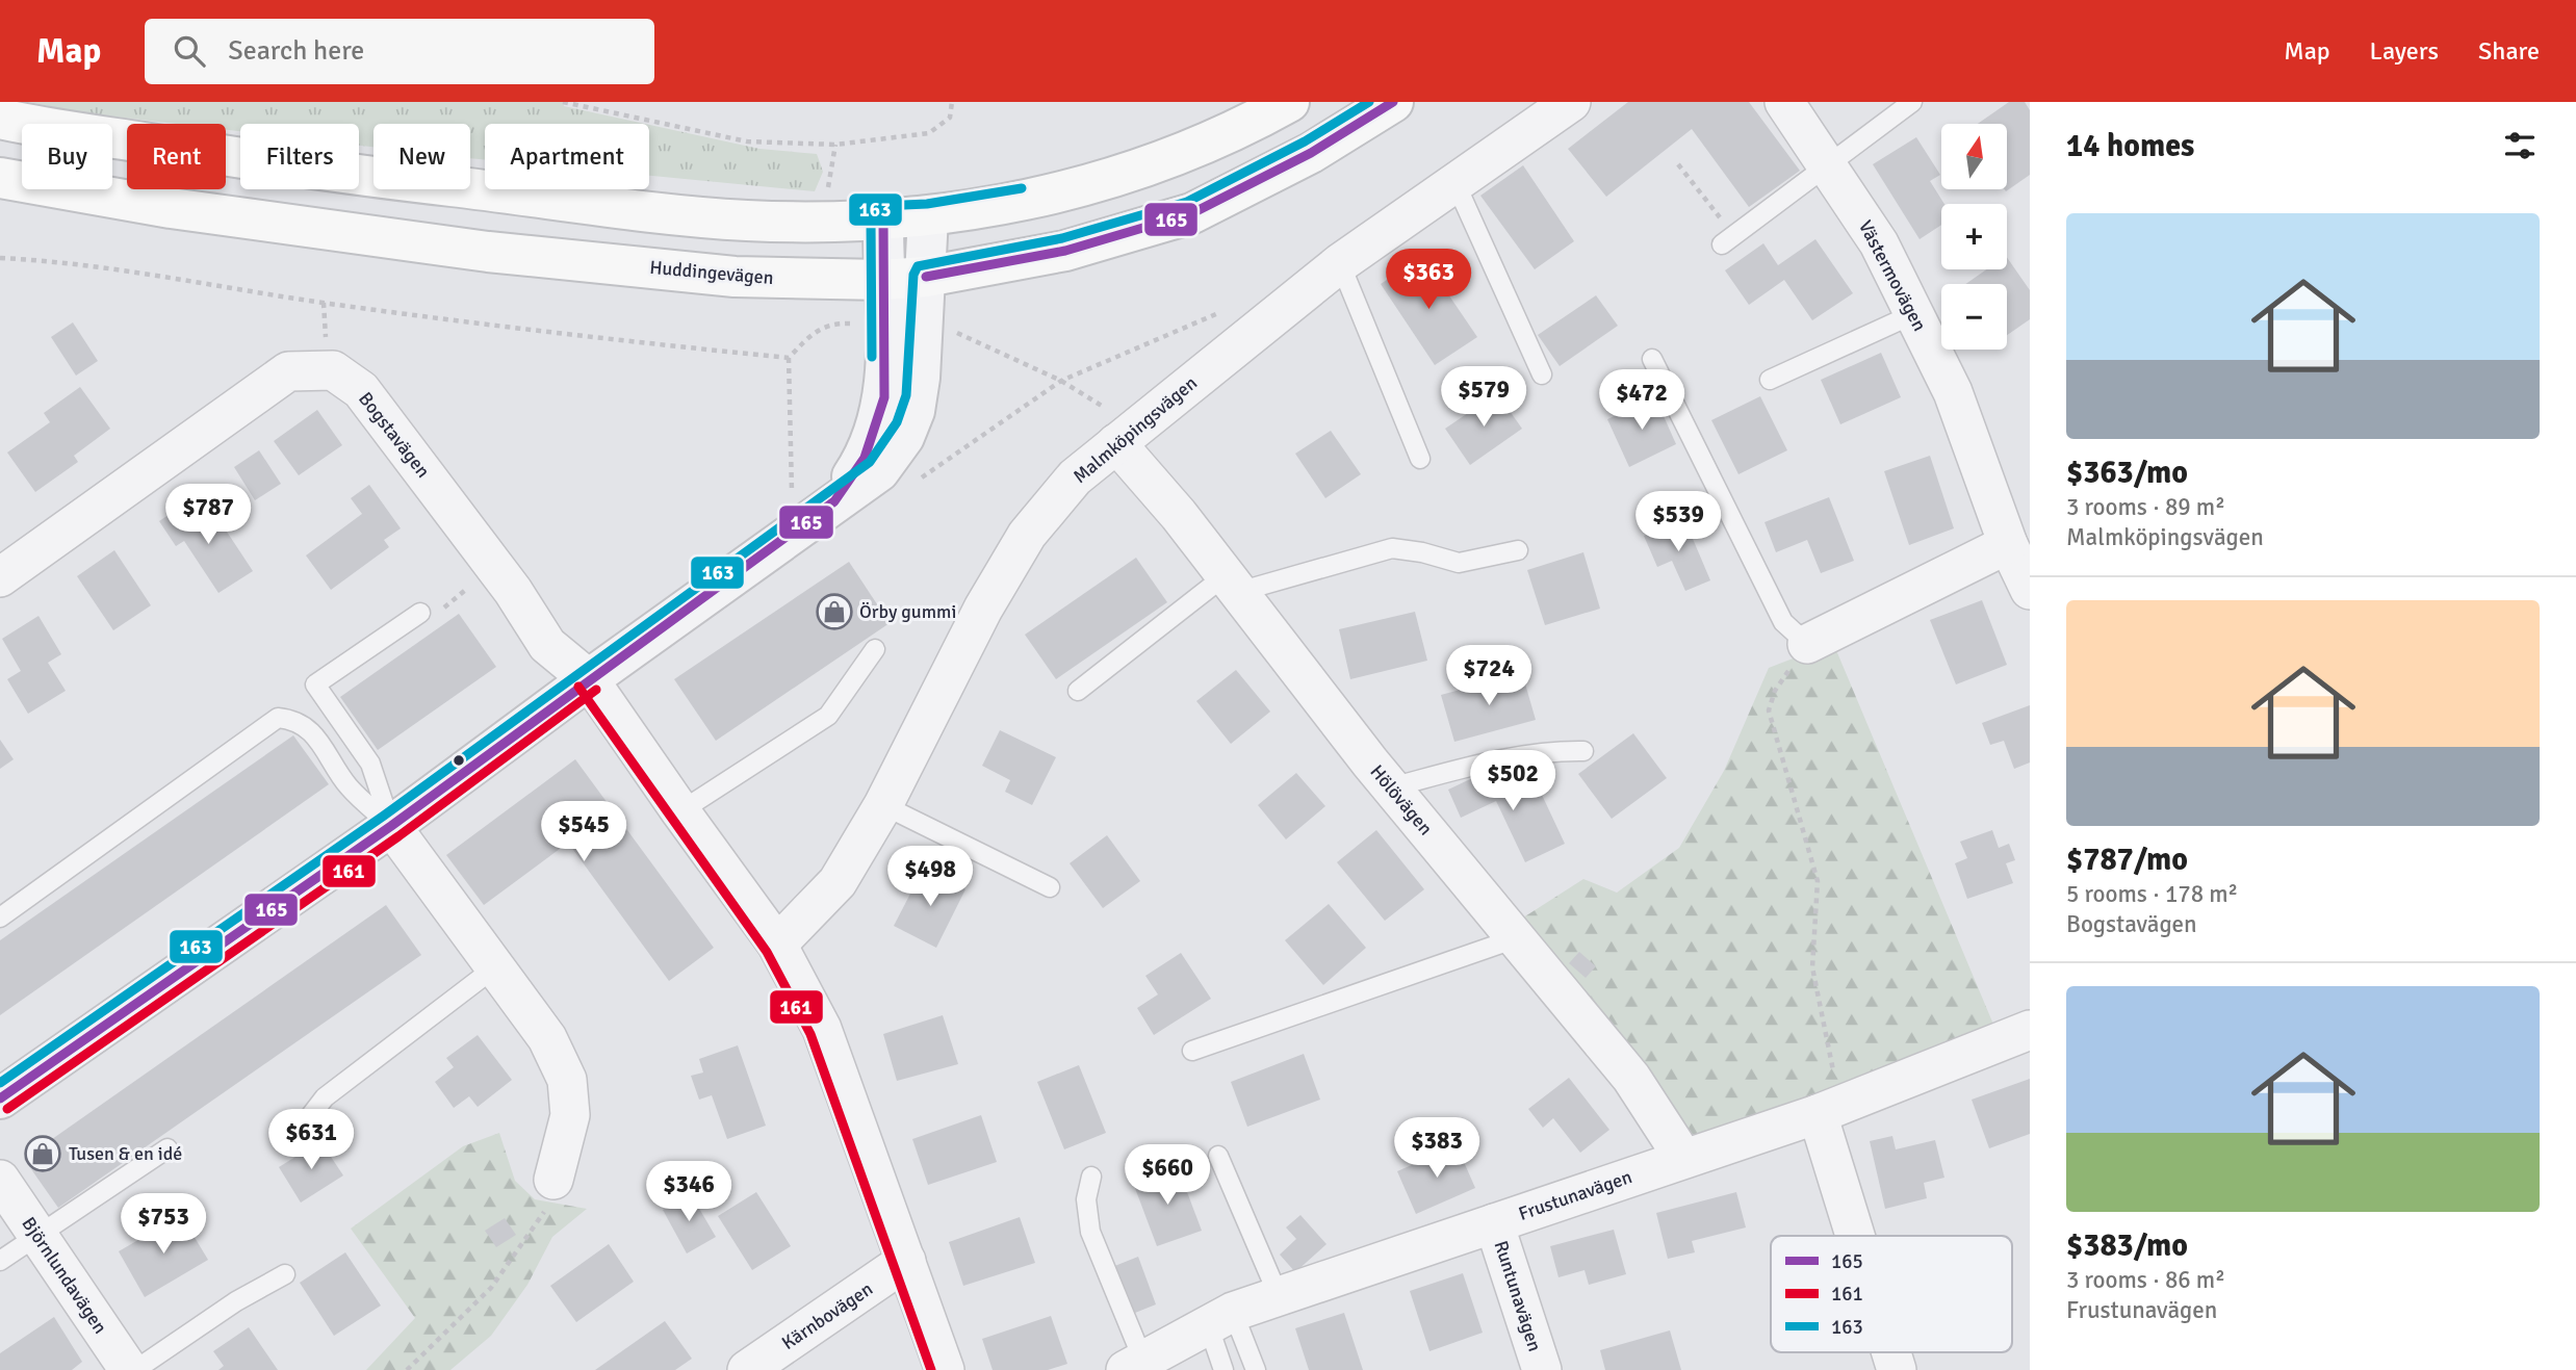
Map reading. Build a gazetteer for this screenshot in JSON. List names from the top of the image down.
{
  "streets": {
    "main road": ["Huddingevägen"],
    "street": [
      "Västermovägen",
      "Malmköpingsvägen",
      "Bogstavägen",
      "Hölövägen",
      "Frustunavägen",
      "Björnlundavägen",
      "Runtunavägen",
      "Kärnbovägen"
    ]
  },
  "crossings": [
    ["Malmköpingsvägen", "Bogstavägen"],
    ["Malmköpingsvägen", "Hölövägen"],
    ["Bogstavägen", "Kärnbovägen"],
    ["Hölövägen", "Frustunavägen"],
    ["Frustunavägen", "Runtunavägen"]
  ],
  "places": {
    "shop": ["Örby gummi", "Tusen & en idé"]
  },
  "lines": ["transit line 165", "transit line 163", "transit line 161"],
  "legend": ["165", "161", "163"],
  "north": "top",
  "page": {
    "header": "Map",
    "search": "Search here",
    "nav": ["Map", "Layers", "Share"],
    "heading": "14 homes",
    "map_buttons": ["+", "−"],
    "chip": [
      "Buy",
      "Rent",
      "Filters",
      "New",
      "Apartment"
    ],
    "list": [
      {
        "name": "$363/mo",
        "note": "3 rooms · 89 m² · Malmköpingsvägen"
      },
      {
        "name": "$787/mo",
        "note": "5 rooms · 178 m² · Bogstavägen"
      },
      {
        "name": "$383/mo",
        "note": "3 rooms · 86 m² · Frustunavägen"
      }
    ],
    "price": [
      "$363",
      "$579",
      "$472",
      "$787",
      "$539",
      "$724",
      "$502",
      "$545",
      "$498",
      "$631",
      "$383",
      "$660",
      "$346",
      "$753"
    ]
  }
}
